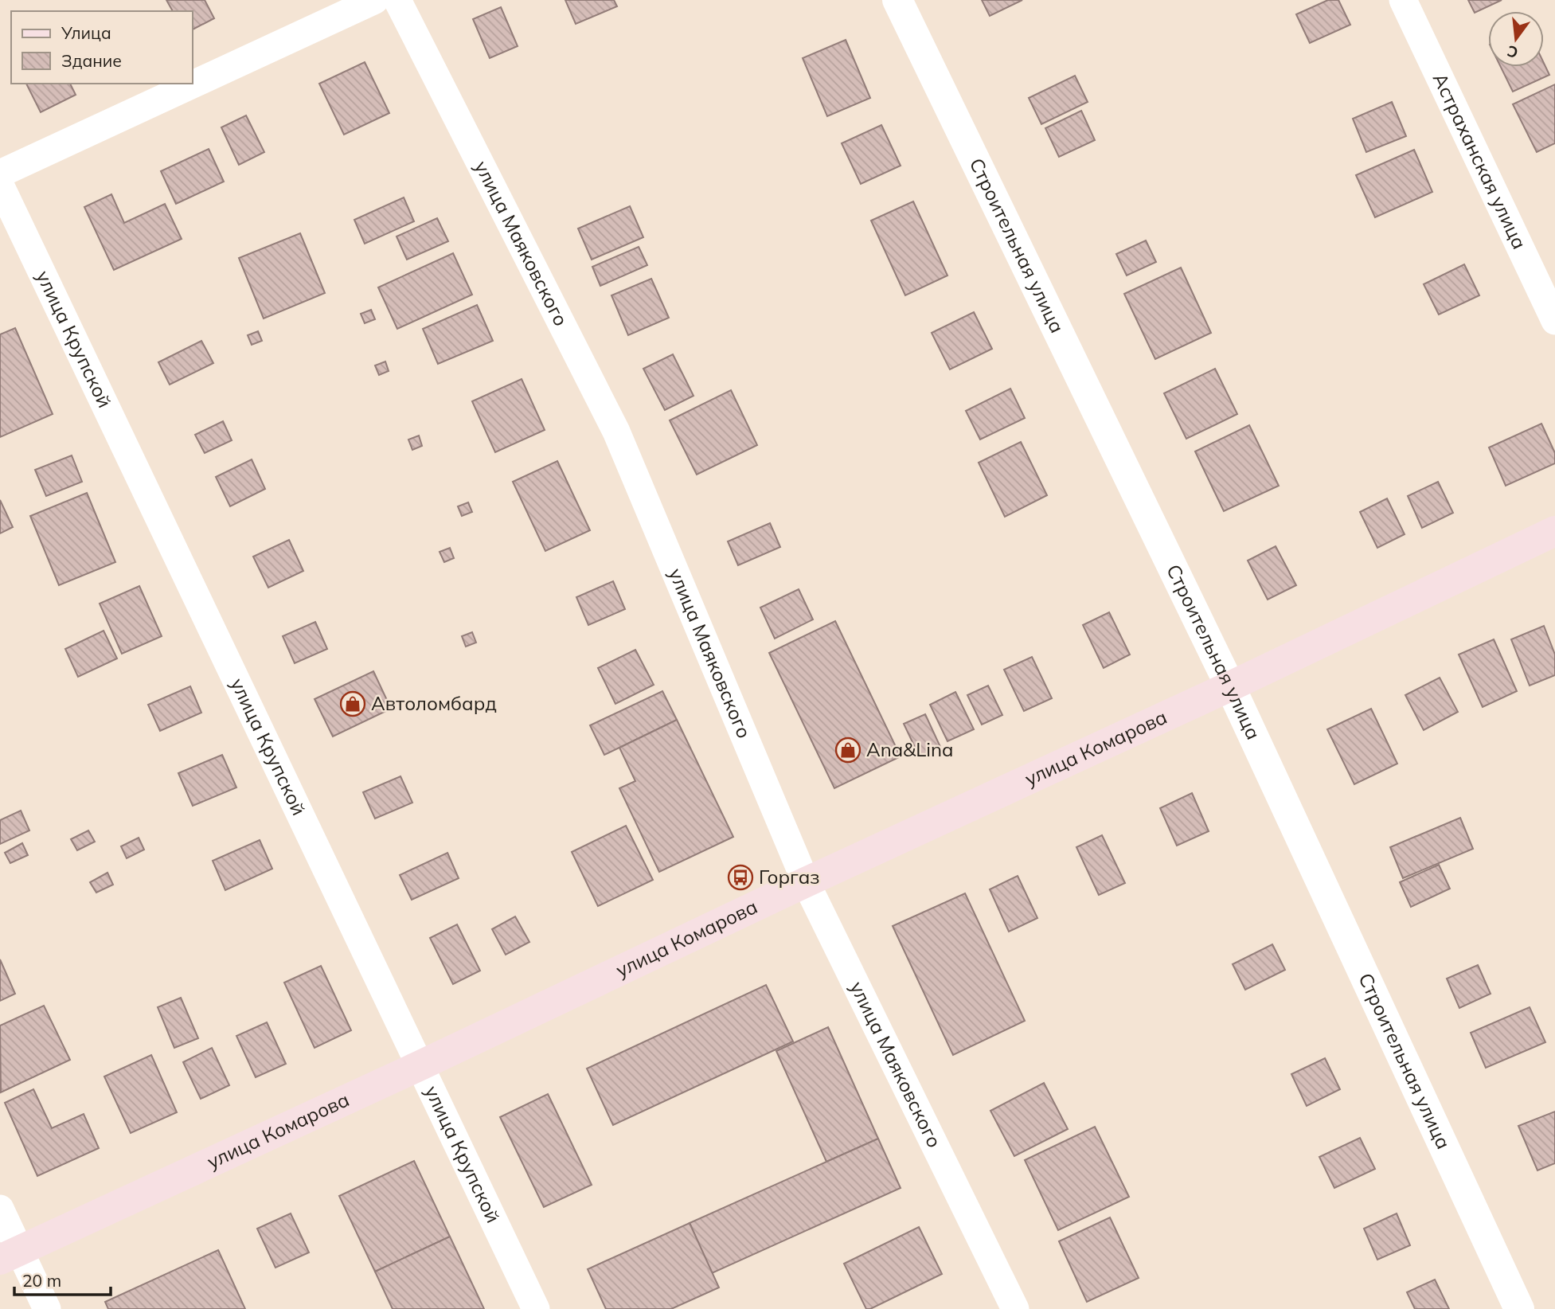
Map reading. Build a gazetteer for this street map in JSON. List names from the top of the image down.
{
  "streets": {
    "main road": ["улица Комарова"],
    "street": [
      "Астраханская улица",
      "улица Маяковского",
      "Строительная улица",
      "улица Крупской"
    ]
  },
  "crossings": [
    ["улица Маяковского", "улица Комарова"],
    ["Строительная улица", "улица Комарова"],
    ["улица Крупской", "улица Комарова"]
  ],
  "places": {
    "shop": ["Автоломбард", "Ana&Lina"],
    "bus stop": ["Горгаз"]
  },
  "legend": ["Улица", "Здание"],
  "scale_bar": "20 m",
  "north": "bottom"
}
